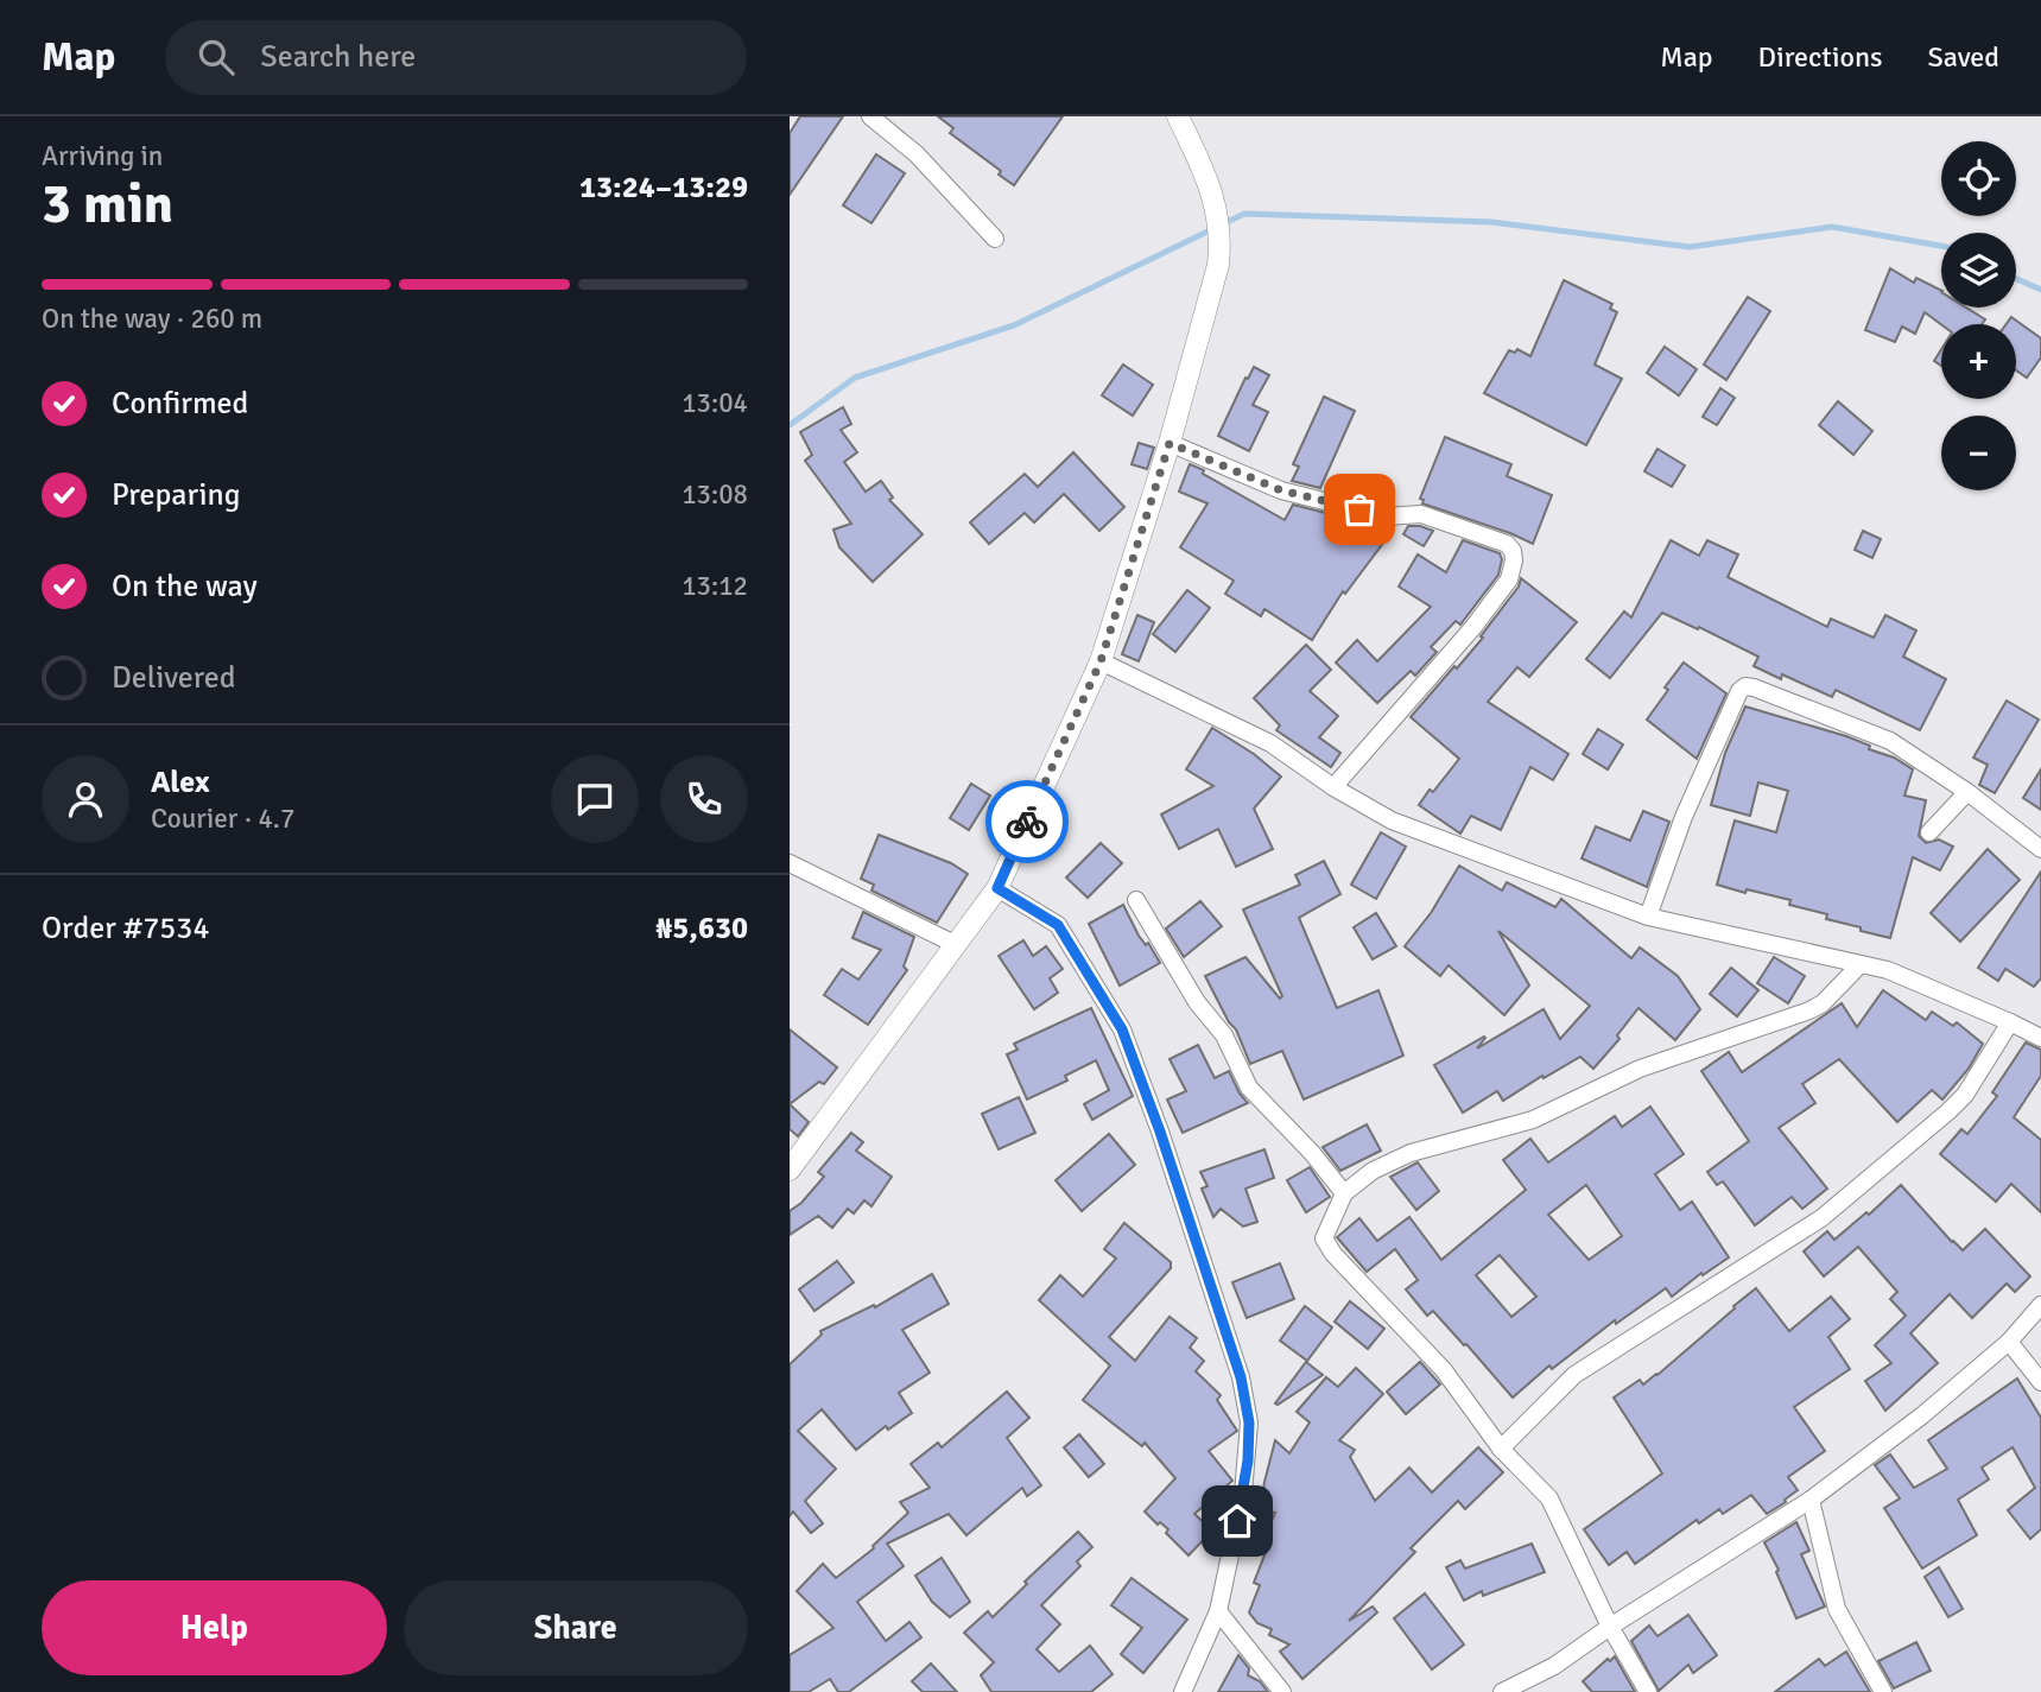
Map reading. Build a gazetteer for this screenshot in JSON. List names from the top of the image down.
{
  "page": {
    "header": "Map",
    "search": "Search here",
    "nav": ["Map", "Directions", "Saved"],
    "heading": ["3 min", "Arriving in", "13:24–13:29"],
    "panel": [
      "Alex",
      "Courier · 4.7",
      "Order #7534",
      "₦5,630"
    ],
    "map_buttons": ["+", "−"],
    "bar": "On the way · 260 m",
    "list": [
      ["Confirmed", "13:04"],
      ["Preparing", "13:08"],
      ["On the way", "13:12"],
      "Delivered"
    ],
    "buttons": ["Help", "Share"]
  }
}
